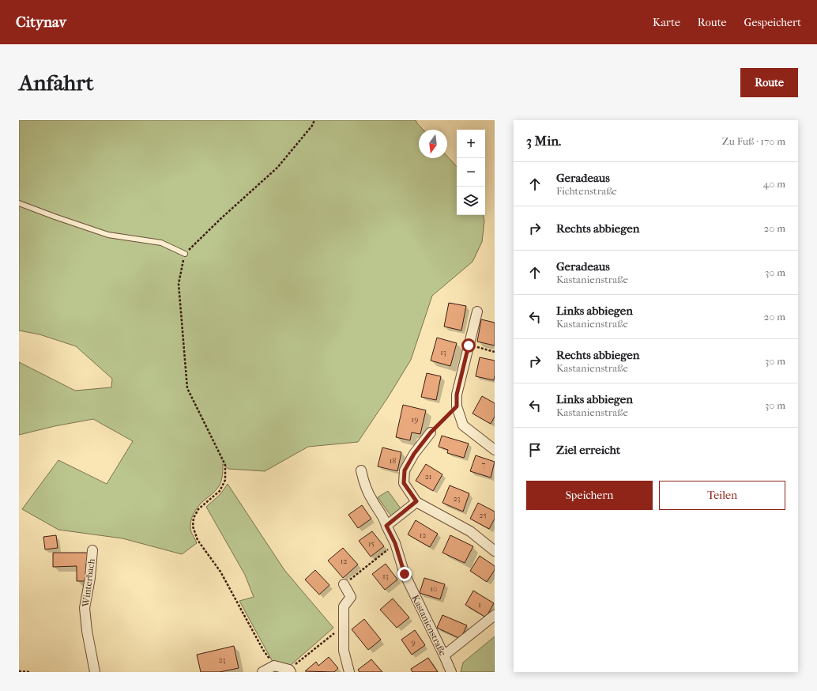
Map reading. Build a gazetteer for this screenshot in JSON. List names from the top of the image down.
{
  "streets": {
    "street": ["Winterbach", "Kastanienstraße"]
  },
  "house_numbers": [
    "13",
    "19",
    "18",
    "7",
    "21",
    "23",
    "25",
    "12",
    "15",
    "12",
    "13",
    "10",
    "1",
    "9",
    "23"
  ],
  "north": "bottom",
  "page": {
    "header": "Citynav",
    "nav": ["Karte", "Route", "Gespeichert"],
    "buttons": [
      "Route",
      ["Speichern", "Teilen"]
    ],
    "title": "Anfahrt",
    "heading": ["3 Min.", "Zu Fuß · 170 m"],
    "map_buttons": ["+", "−"],
    "list": [
      ["Geradeaus", "Fichtenstraße", "40 m"],
      ["Rechts abbiegen", "20 m"],
      ["Geradeaus", "Kastanienstraße", "30 m"],
      ["Links abbiegen", "Kastanienstraße", "20 m"],
      ["Rechts abbiegen", "Kastanienstraße", "30 m"],
      ["Links abbiegen", "Kastanienstraße", "30 m"],
      "Ziel erreicht"
    ]
  }
}
